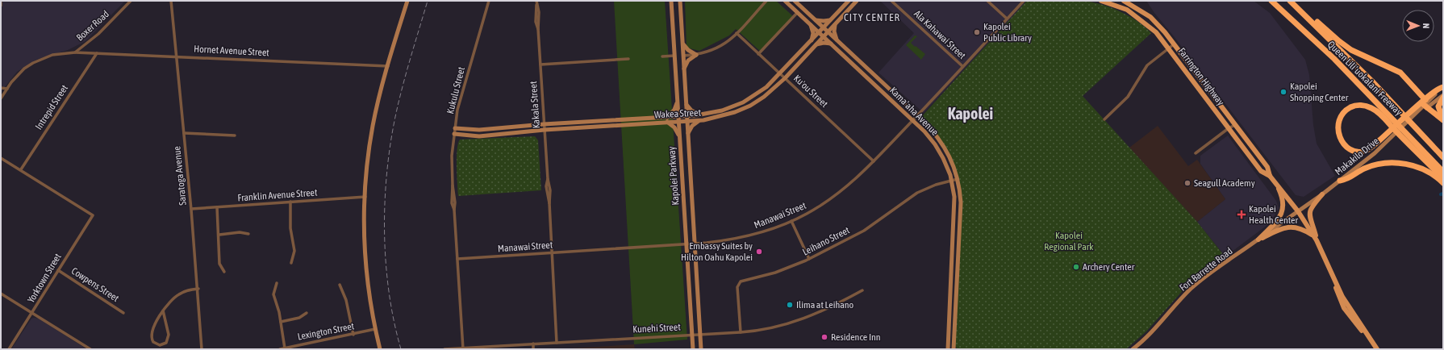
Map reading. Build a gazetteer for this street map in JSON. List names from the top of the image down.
{
  "streets": {
    "highway": ["Queen Liliʻuokalani Freeway"],
    "main road": ["Farrington Highway"],
    "street": [
      "Boxer Road",
      "Ala Kahawai Street",
      "Hornet Avenue Street",
      "Kukulu Street",
      "Ku'ou Street",
      "Kakala Street",
      "Intrepid Street",
      "Kama'aha Avenue",
      "Wakea Street",
      "Makakilo Drive",
      "Saratoga Avenue",
      "Kapolei Parkway",
      "Franklin Avenue Street",
      "Manawai Street",
      "Leihano Street",
      "Fort Barrette Road",
      "Yorktown Street",
      "Cowpens Street",
      "Kunehi Street",
      "Lexington Street"
    ]
  },
  "crossings": [
    ["Boxer Road", "Hornet Avenue Street"],
    ["Ala Kahawai Street", "Manawai Street"],
    ["Hornet Avenue Street", "Intrepid Street"],
    ["Hornet Avenue Street", "Saratoga Avenue"],
    ["Farrington Highway", "Makakilo Drive"],
    ["Farrington Highway", "Fort Barrette Road"],
    ["Kukulu Street", "Wakea Street"],
    ["Kukulu Street", "Manawai Street"],
    ["Kukulu Street", "Kunehi Street"],
    ["Ku'ou Street", "Wakea Street"],
    ["Ku'ou Street", "Manawai Street"],
    ["Kakala Street", "Wakea Street"],
    ["Kakala Street", "Manawai Street"],
    ["Kakala Street", "Kunehi Street"],
    ["Intrepid Street", "Yorktown Street"],
    ["Kama'aha Avenue", "Wakea Street"],
    ["Kama'aha Avenue", "Manawai Street"],
    ["Kama'aha Avenue", "Leihano Street"],
    ["Wakea Street", "Kapolei Parkway"],
    ["Makakilo Drive", "Fort Barrette Road"],
    ["Saratoga Avenue", "Franklin Avenue Street"],
    ["Kapolei Parkway", "Manawai Street"],
    ["Kapolei Parkway", "Kunehi Street"],
    ["Leihano Street", "Kunehi Street"],
    ["Yorktown Street", "Cowpens Street"]
  ],
  "districts": ["CITY CENTER", "Kapolei"],
  "parks": ["Kapolei Regional Park"],
  "places": {
    "other": [
      "Kapolei Public Library",
      "Kapolei Shopping Center",
      "Seagull Academy",
      "Embassy Suites by Hilton Oahu Kapolei",
      "Archery Center",
      "Ilima at Leihano",
      "Residence Inn"
    ],
    "health": ["Kapolei Health Center"]
  },
  "north": "right"
}
